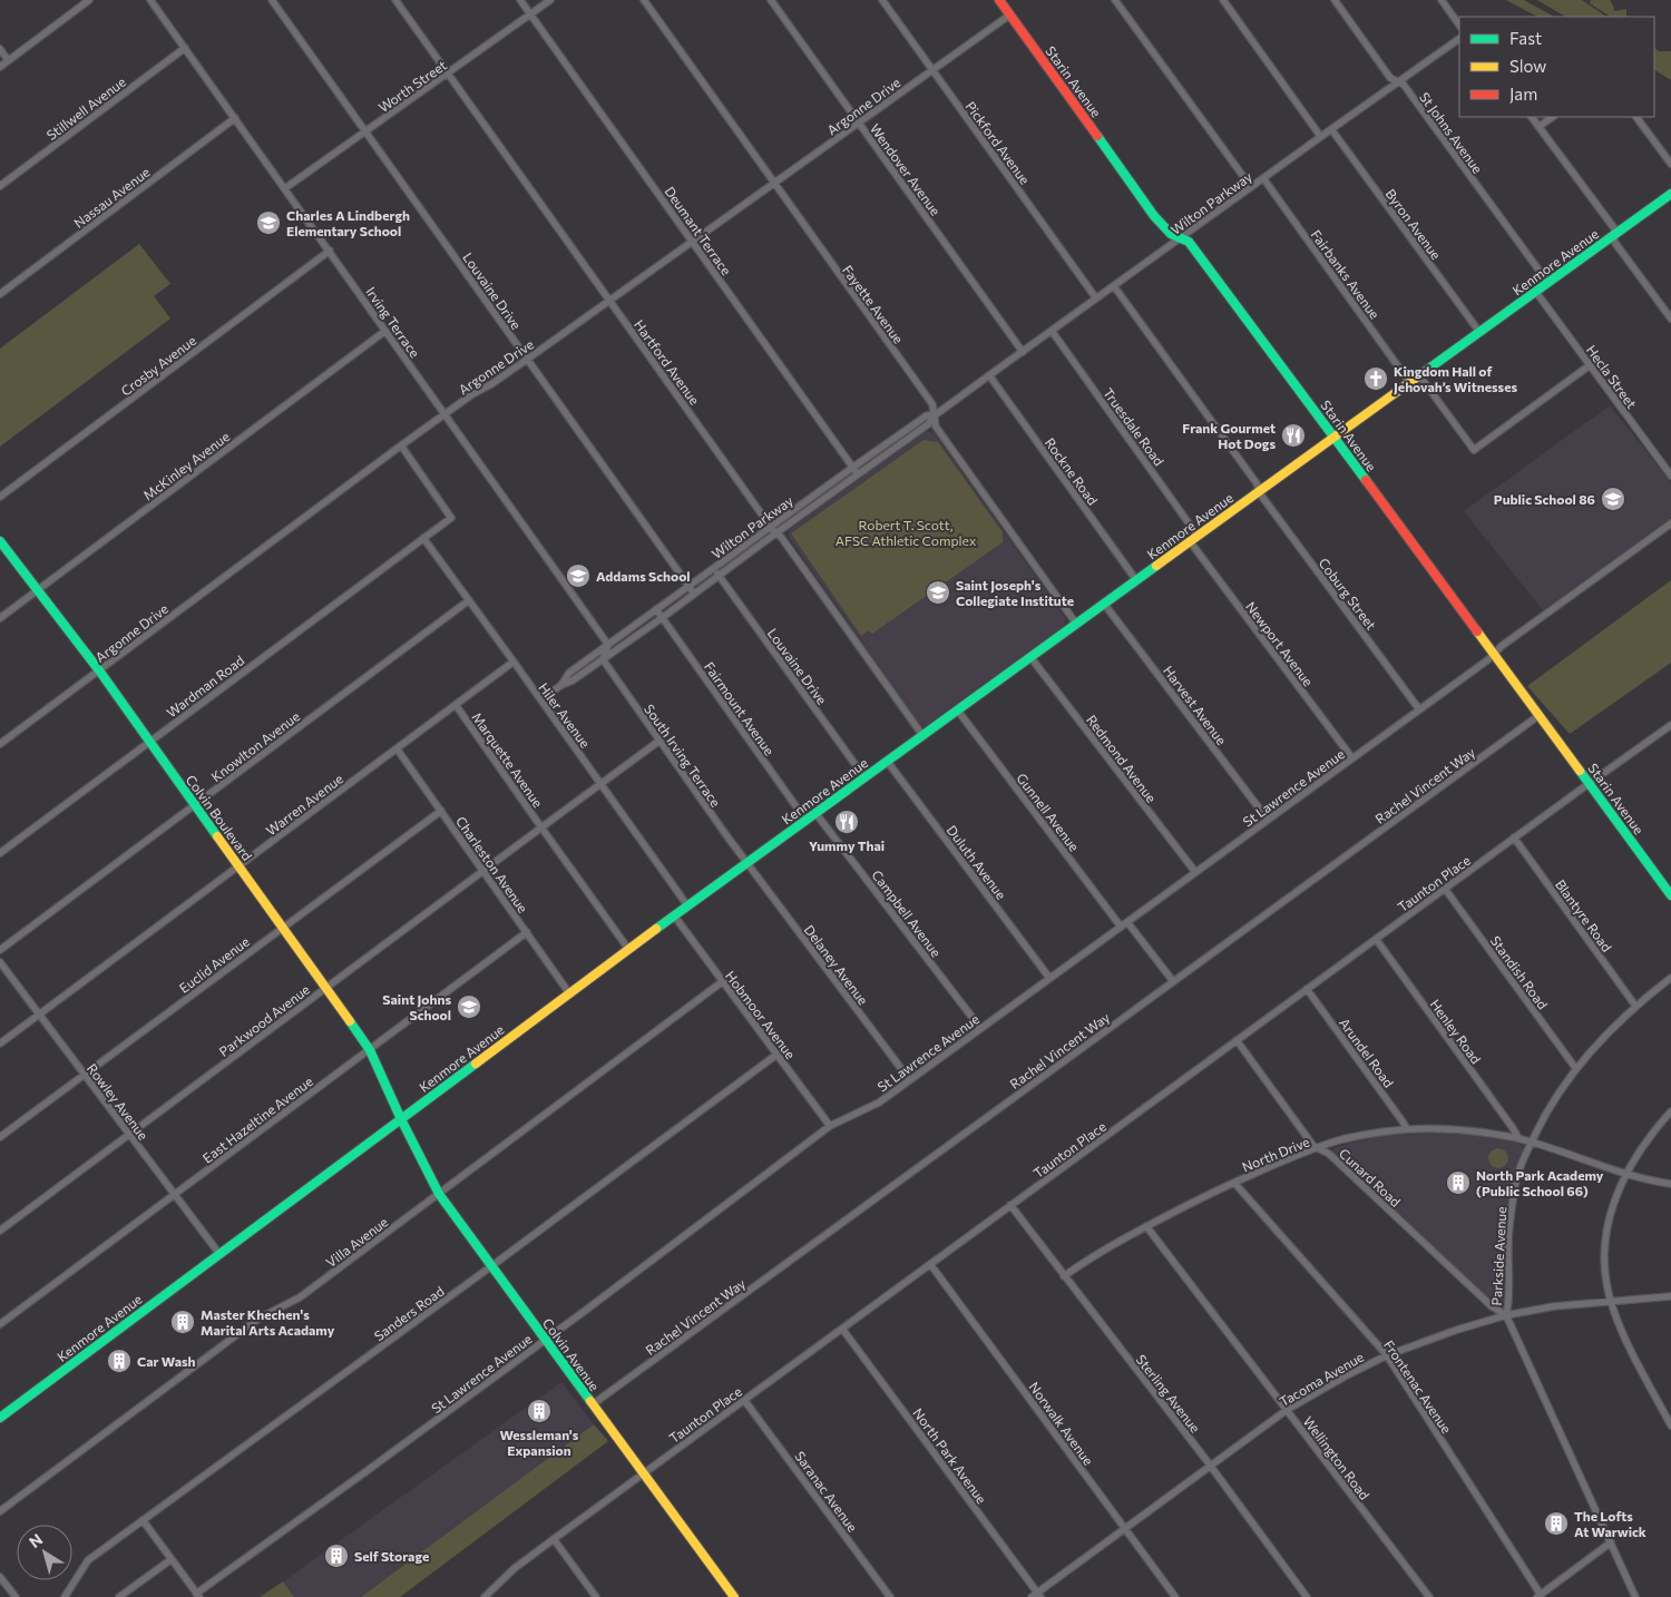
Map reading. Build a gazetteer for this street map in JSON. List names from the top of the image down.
{
  "streets": {
    "street": [
      "Starin Avenue",
      "Worth Street",
      "Argonne Drive",
      "Stillwell Avenue",
      "St Johns Avenue",
      "Pickford Avenue",
      "Wendover Avenue",
      "Nassau Avenue",
      "Wilton Parkway",
      "Byron Avenue",
      "Deumant Terrace",
      "Kenmore Avenue",
      "Fairbanks Avenue",
      "Louvaine Drive",
      "Fayette Avenue",
      "Irving Terrace",
      "Hartford Avenue",
      "Crosby Avenue",
      "Hecla Street",
      "Truesdale Road",
      "McKinley Avenue",
      "Rockne Road",
      "Coburg Street",
      "Newport Avenue",
      "Wardman Road",
      "Harvest Avenue",
      "Fairmount Avenue",
      "Hiler Avenue",
      "Knowlton Avenue",
      "South Irving Terrace",
      "Redmond Avenue",
      "Marquette Avenue",
      "Rachel Vincent Way",
      "St Lawrence Avenue",
      "Warren Avenue",
      "Gunnell Avenue",
      "Colvin Boulevard",
      "Duluth Avenue",
      "Charleston Avenue",
      "Taunton Place",
      "Campbell Avenue",
      "Blantyre Road",
      "Euclid Avenue",
      "Delaney Avenue",
      "Standish Road",
      "Hobmoor Avenue",
      "Parkwood Avenue",
      "Henley Road",
      "Arundel Road",
      "Rowley Avenue",
      "East Hazeltine Avenue",
      "North Drive",
      "Cunard Road",
      "Villa Avenue",
      "Parkside Avenue",
      "Sanders Road",
      "Colvin Avenue",
      "Tacoma Avenue",
      "Frontenac Avenue",
      "Sterling Avenue",
      "Norwalk Avenue",
      "North Park Avenue",
      "Wellington Road",
      "Saranac Avenue"
    ]
  },
  "crossings": [
    ["Starin Avenue", "Argonne Drive"],
    ["Starin Avenue", "Wilton Parkway"],
    ["Starin Avenue", "Kenmore Avenue"],
    ["Starin Avenue", "Rachel Vincent Way"],
    ["Starin Avenue", "St Lawrence Avenue"],
    ["Starin Avenue", "Taunton Place"],
    ["Worth Street", "Deumant Terrace"],
    ["Worth Street", "Louvaine Drive"],
    ["Worth Street", "Irving Terrace"],
    ["Worth Street", "Hartford Avenue"],
    ["Argonne Drive", "Pickford Avenue"],
    ["Argonne Drive", "Wendover Avenue"],
    ["Argonne Drive", "Deumant Terrace"],
    ["Argonne Drive", "Louvaine Drive"],
    ["Argonne Drive", "Fayette Avenue"],
    ["Argonne Drive", "Irving Terrace"],
    ["Argonne Drive", "Hartford Avenue"],
    ["Argonne Drive", "Wardman Road"],
    ["Argonne Drive", "Colvin Boulevard"],
    ["Stillwell Avenue", "Irving Terrace"],
    ["St Johns Avenue", "Kenmore Avenue"],
    ["Pickford Avenue", "Wilton Parkway"],
    ["Wendover Avenue", "Wilton Parkway"],
    ["Nassau Avenue", "Irving Terrace"],
    ["Wilton Parkway", "Byron Avenue"],
    ["Wilton Parkway", "Deumant Terrace"],
    ["Wilton Parkway", "Fairbanks Avenue"],
    ["Wilton Parkway", "Louvaine Drive"],
    ["Wilton Parkway", "Fayette Avenue"],
    ["Wilton Parkway", "Irving Terrace"],
    ["Wilton Parkway", "Hartford Avenue"],
    ["Wilton Parkway", "Truesdale Road"],
    ["Wilton Parkway", "Rockne Road"],
    ["Wilton Parkway", "Fairmount Avenue"],
    ["Wilton Parkway", "Hiler Avenue"],
    ["Wilton Parkway", "South Irving Terrace"],
    ["Byron Avenue", "Kenmore Avenue"],
    ["Kenmore Avenue", "Fairbanks Avenue"],
    ["Kenmore Avenue", "Louvaine Drive"],
    ["Kenmore Avenue", "Fayette Avenue"],
    ["Kenmore Avenue", "Hartford Avenue"],
    ["Kenmore Avenue", "Hecla Street"],
    ["Kenmore Avenue", "Truesdale Road"],
    ["Kenmore Avenue", "Rockne Road"],
    ["Kenmore Avenue", "Coburg Street"],
    ["Kenmore Avenue", "Newport Avenue"],
    ["Kenmore Avenue", "Harvest Avenue"],
    ["Kenmore Avenue", "Fairmount Avenue"],
    ["Kenmore Avenue", "Hiler Avenue"],
    ["Kenmore Avenue", "South Irving Terrace"],
    ["Kenmore Avenue", "Redmond Avenue"],
    ["Kenmore Avenue", "Marquette Avenue"],
    ["Kenmore Avenue", "Gunnell Avenue"],
    ["Kenmore Avenue", "Colvin Boulevard"],
    ["Kenmore Avenue", "Duluth Avenue"],
    ["Kenmore Avenue", "Charleston Avenue"],
    ["Kenmore Avenue", "Campbell Avenue"],
    ["Kenmore Avenue", "Delaney Avenue"],
    ["Kenmore Avenue", "Hobmoor Avenue"],
    ["Kenmore Avenue", "Rowley Avenue"],
    ["Kenmore Avenue", "Colvin Avenue"],
    ["Irving Terrace", "Crosby Avenue"],
    ["Irving Terrace", "McKinley Avenue"],
    ["McKinley Avenue", "Colvin Boulevard"],
    ["Coburg Street", "St Lawrence Avenue"],
    ["Newport Avenue", "St Lawrence Avenue"],
    ["Wardman Road", "Hiler Avenue"],
    ["Wardman Road", "Colvin Boulevard"],
    ["Harvest Avenue", "St Lawrence Avenue"],
    ["Hiler Avenue", "Knowlton Avenue"],
    ["Hiler Avenue", "Warren Avenue"],
    ["Hiler Avenue", "Parkwood Avenue"],
    ["Knowlton Avenue", "Colvin Boulevard"],
    ["South Irving Terrace", "Delaney Avenue"],
    ["South Irving Terrace", "Parkwood Avenue"],
    ["Redmond Avenue", "St Lawrence Avenue"],
    ["Marquette Avenue", "Warren Avenue"],
    ["Marquette Avenue", "Parkwood Avenue"],
    ["Rachel Vincent Way", "Gunnell Avenue"],
    ["Rachel Vincent Way", "Colvin Avenue"],
    ["St Lawrence Avenue", "Gunnell Avenue"],
    ["St Lawrence Avenue", "Duluth Avenue"],
    ["St Lawrence Avenue", "Campbell Avenue"],
    ["St Lawrence Avenue", "Delaney Avenue"],
    ["St Lawrence Avenue", "Hobmoor Avenue"],
    ["St Lawrence Avenue", "Colvin Avenue"],
    ["Warren Avenue", "Colvin Boulevard"],
    ["Warren Avenue", "Charleston Avenue"],
    ["Warren Avenue", "Rowley Avenue"],
    ["Colvin Boulevard", "Euclid Avenue"],
    ["Colvin Boulevard", "Parkwood Avenue"],
    ["Colvin Boulevard", "East Hazeltine Avenue"],
    ["Colvin Boulevard", "Colvin Avenue"],
    ["Charleston Avenue", "Euclid Avenue"],
    ["Charleston Avenue", "Parkwood Avenue"],
    ["Charleston Avenue", "East Hazeltine Avenue"],
    ["Taunton Place", "Blantyre Road"],
    ["Taunton Place", "Standish Road"],
    ["Taunton Place", "Henley Road"],
    ["Taunton Place", "Arundel Road"],
    ["Taunton Place", "Cunard Road"],
    ["Taunton Place", "Colvin Avenue"],
    ["Taunton Place", "Sterling Avenue"],
    ["Taunton Place", "Norwalk Avenue"],
    ["Taunton Place", "North Park Avenue"],
    ["Taunton Place", "Saranac Avenue"],
    ["Blantyre Road", "Parkside Avenue"],
    ["Euclid Avenue", "Rowley Avenue"],
    ["Standish Road", "Parkside Avenue"],
    ["Hobmoor Avenue", "Villa Avenue"],
    ["Hobmoor Avenue", "Sanders Road"],
    ["Parkwood Avenue", "Rowley Avenue"],
    ["Henley Road", "North Drive"],
    ["Arundel Road", "North Drive"],
    ["Rowley Avenue", "East Hazeltine Avenue"],
    ["North Drive", "Cunard Road"],
    ["North Drive", "Parkside Avenue"],
    ["North Drive", "Frontenac Avenue"],
    ["North Drive", "Sterling Avenue"],
    ["North Drive", "Wellington Road"],
    ["Cunard Road", "Parkside Avenue"],
    ["Cunard Road", "Tacoma Avenue"],
    ["Villa Avenue", "Colvin Avenue"],
    ["Parkside Avenue", "Tacoma Avenue"],
    ["Sanders Road", "Colvin Avenue"],
    ["Tacoma Avenue", "Frontenac Avenue"],
    ["Tacoma Avenue", "Sterling Avenue"],
    ["Tacoma Avenue", "Norwalk Avenue"],
    ["Tacoma Avenue", "North Park Avenue"],
    ["Tacoma Avenue", "Wellington Road"]
  ],
  "parks": ["Robert T. Scott, AFSC Athletic Complex"],
  "places": {
    "school or university": [
      "Charles A Lindbergh Elementary School",
      "Public School 86",
      "Addams School",
      "Saint Joseph's Collegiate Institute",
      "Saint Johns School"
    ],
    "church": ["Kingdom Hall of Jehovah’s Witnesses"],
    "restaurant": ["Frank Gourmet Hot Dogs", "Yummy Thai"],
    "building": [
      "North Park Academy (Public School 66)",
      "Master Khechen's Marital Arts Acadamy",
      "Car Wash",
      "Wessleman's Expansion",
      "The Lofts At Warwick",
      "Self Storage"
    ]
  },
  "legend": ["Fast", "Slow", "Jam"],
  "north": "top left"
}
